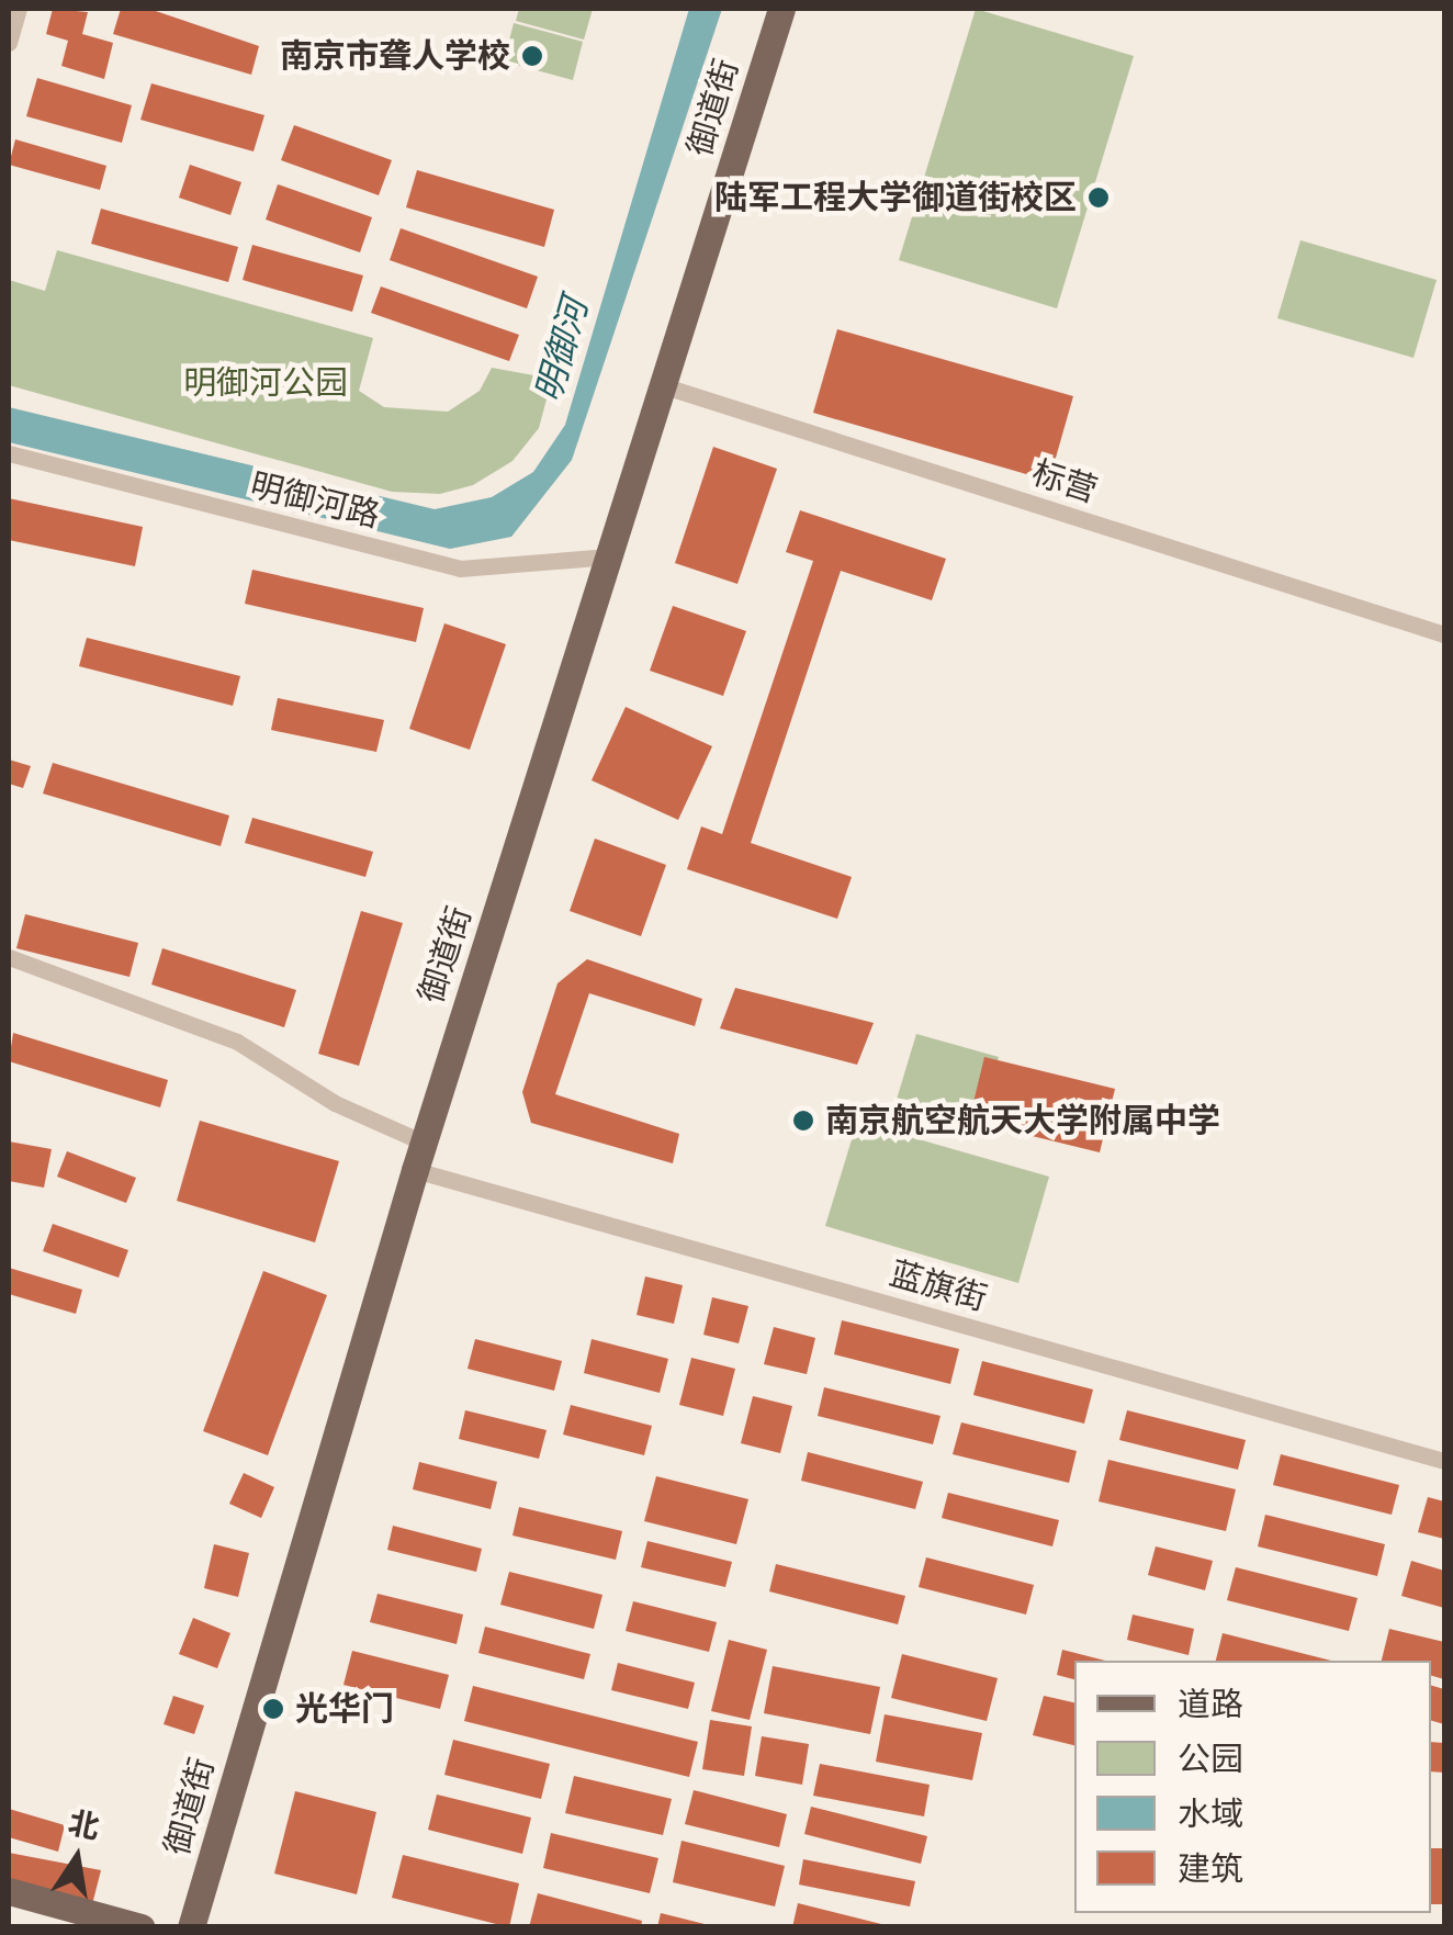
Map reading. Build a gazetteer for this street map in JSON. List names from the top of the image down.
{
  "streets": {
    "main road": ["御道街"],
    "street": ["标营", "明御河路", "蓝旗街"]
  },
  "crossings": [
    ["御道街", "标营"],
    ["御道街", "明御河路"],
    ["御道街", "蓝旗街"]
  ],
  "water": ["明御河"],
  "parks": ["明御河公园"],
  "places": [
    "南京市聋人学校",
    "陆军工程大学御道街校区",
    "南京航空航天大学附属中学",
    "光华门"
  ],
  "legend": [
    "道路",
    "公园",
    "水域",
    "建筑"
  ],
  "north": "top"
}
